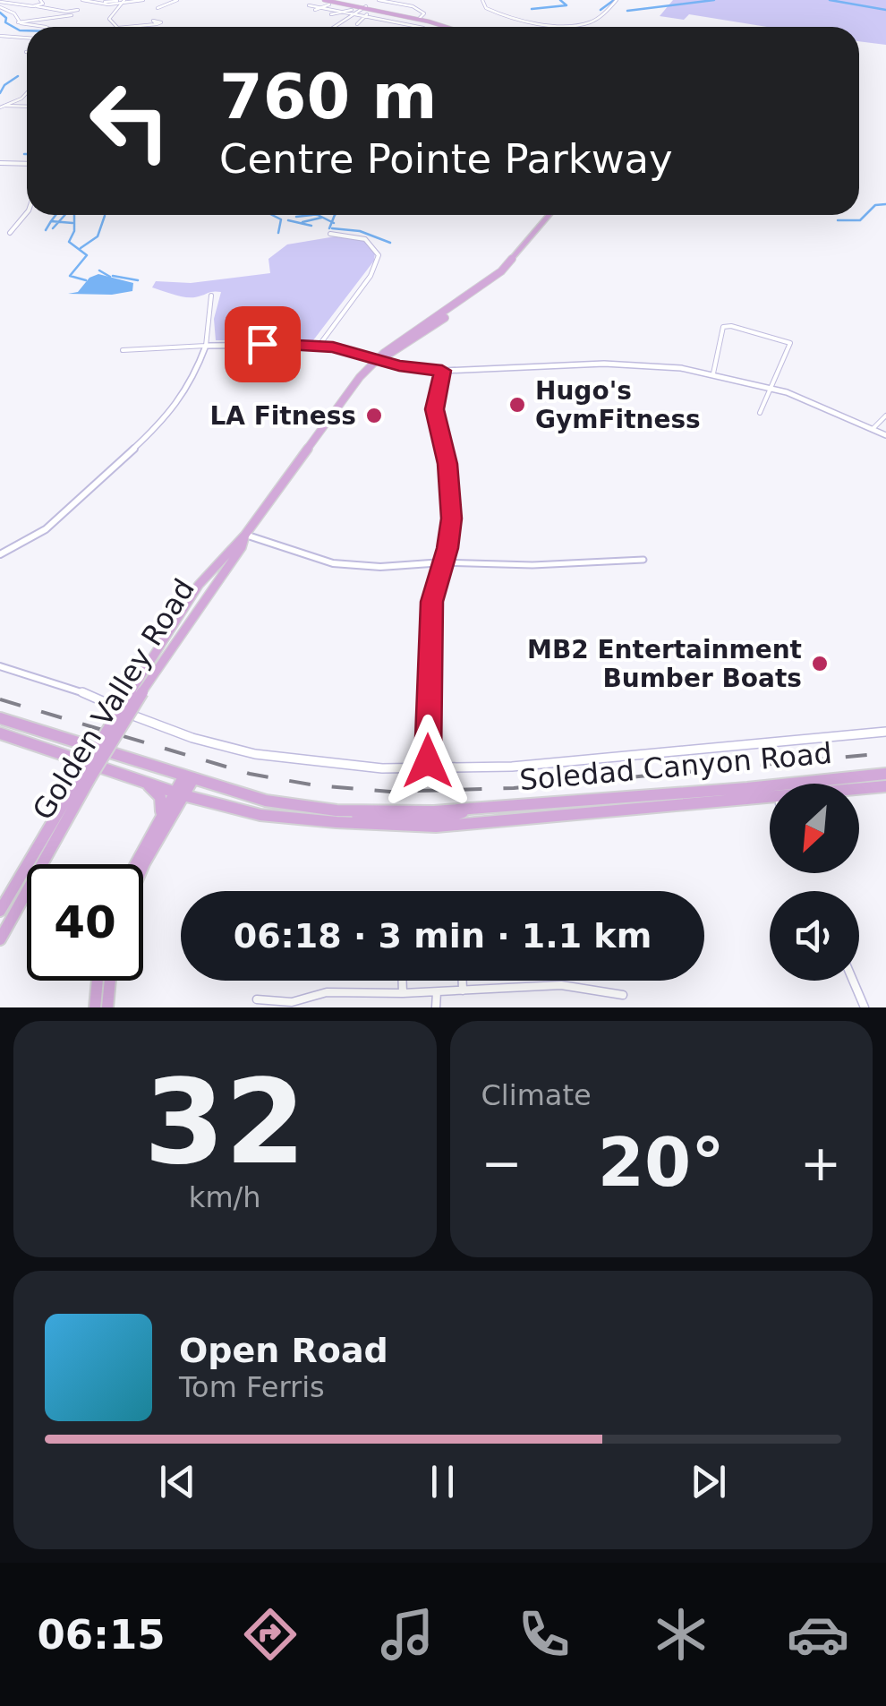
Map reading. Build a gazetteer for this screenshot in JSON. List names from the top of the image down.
{
  "streets": {
    "main road": ["Golden Valley Road", "Soledad Canyon Road"]
  },
  "places": ["Hugo's GymFitness", "LA Fitness", "MB2 Entertainment Bumber Boats"],
  "north": "bottom left",
  "page": {
    "turn": ["760 m", "Centre Pointe Parkway"],
    "limit": "40",
    "trip": "06:18 · 3 min · 1.1 km",
    "tile": [
      ["32", "km/h"],
      "Climate"
    ],
    "heat": ["−", "20°", "+"],
    "song": ["Open Road", "Tom Ferris"],
    "tabs": "06:15"
  }
}
